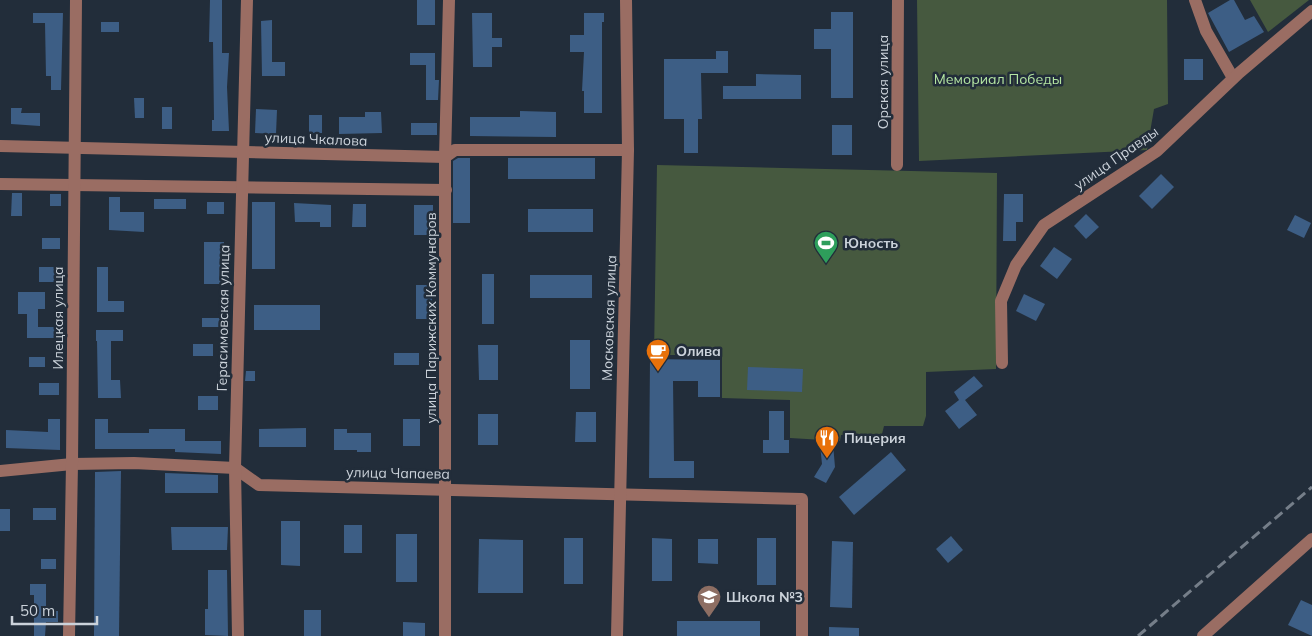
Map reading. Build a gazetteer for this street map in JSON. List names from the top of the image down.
{
  "streets": {
    "street": [
      "Орская улица",
      "улица Чкалова",
      "улица Правды",
      "Илецкая улица",
      "Герасимовская улица",
      "улица Парижских Коммунаров",
      "Московская улица",
      "улица Чапаева"
    ]
  },
  "crossings": [
    ["улица Чкалова", "Илецкая улица"],
    ["улица Чкалова", "Герасимовская улица"],
    ["улица Чкалова", "улица Парижских Коммунаров"],
    ["улица Чкалова", "Московская улица"],
    ["Герасимовская улица", "улица Чапаева"],
    ["улица Парижских Коммунаров", "улица Чапаева"],
    ["Московская улица", "улица Чапаева"]
  ],
  "parks": ["Мемориал Победы"],
  "places": {
    "sports": ["Юность"],
    "cafe": ["Олива"],
    "restaurant": ["Пицерия"],
    "school or university": ["Школа №3"]
  },
  "scale_bar": "50 m"
}
